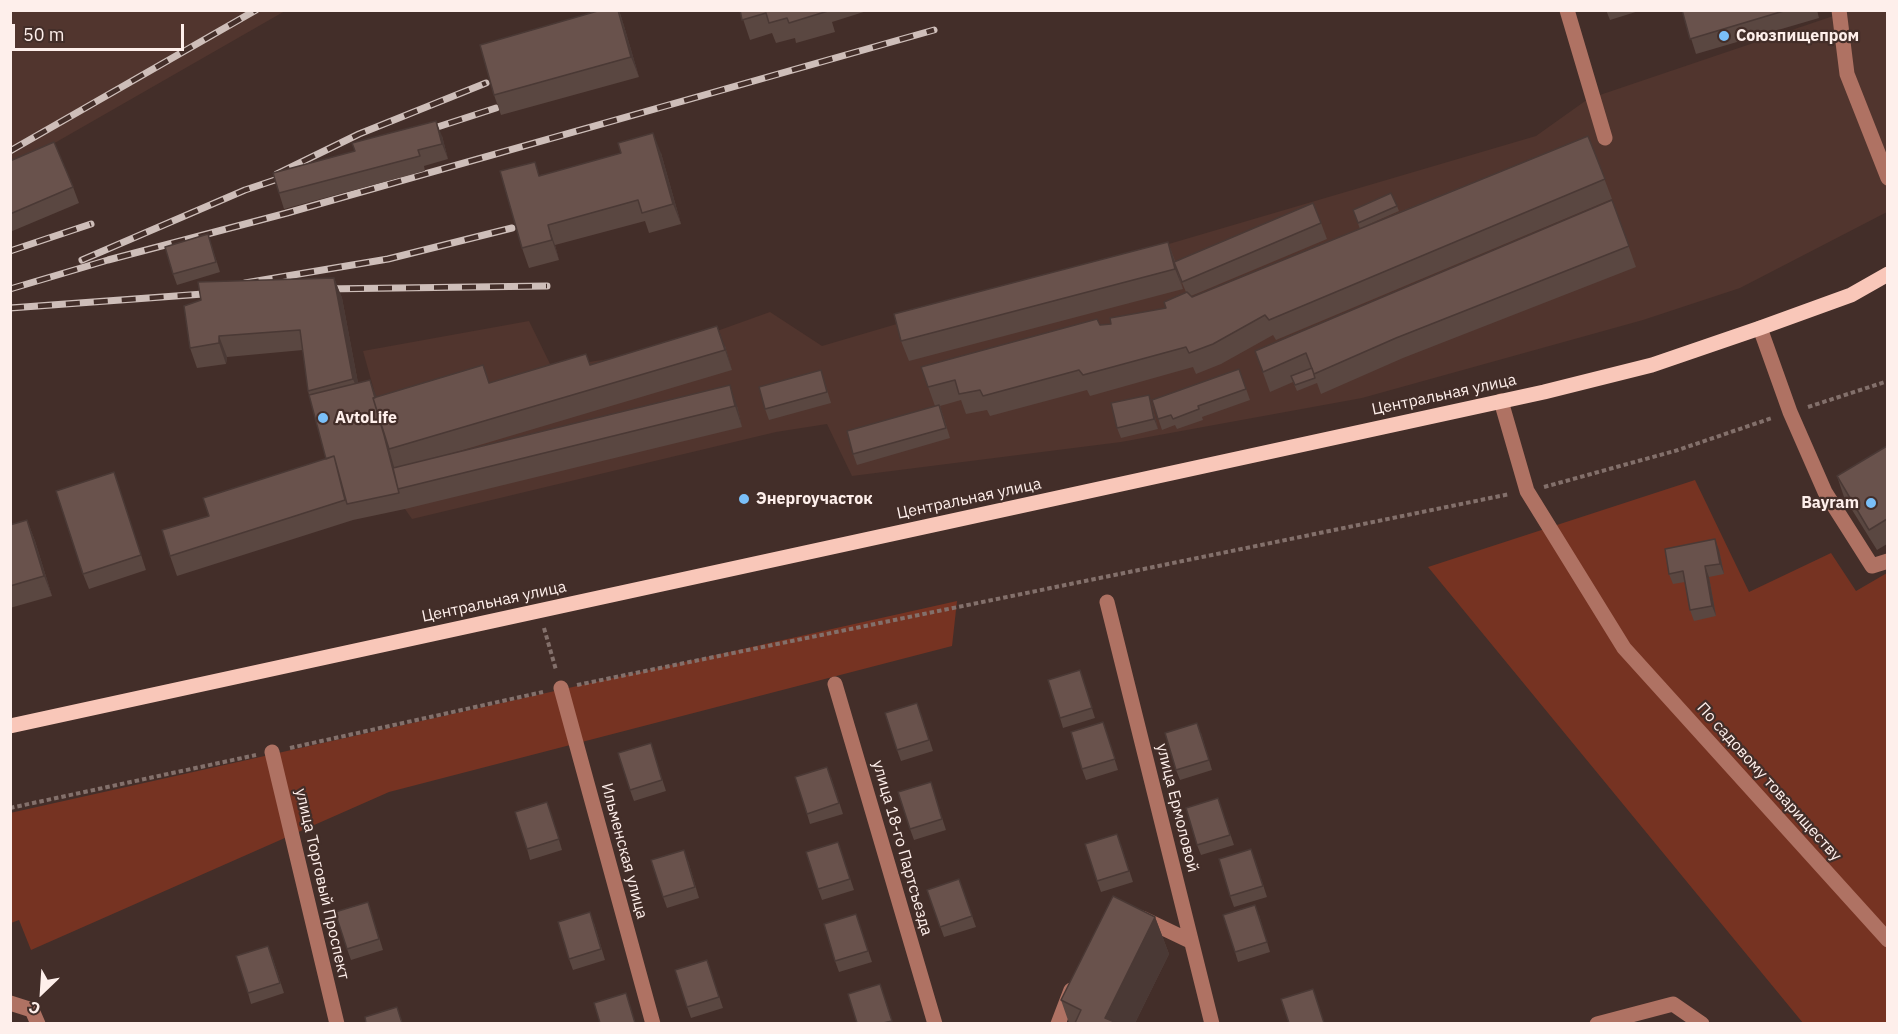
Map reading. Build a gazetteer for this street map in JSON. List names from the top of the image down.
{
  "streets": {
    "main road": ["Центральная улица"],
    "street": [
      "По садовому товариществу",
      "улица Ермоловой",
      "улица 18-го Партсъезда",
      "Ильменская улица",
      "улица Торговый Проспект"
    ]
  },
  "crossings": [
    ["Центральная улица", "По садовому товариществу"]
  ],
  "places": [
    "Союзпищепром",
    "AvtoLife",
    "Энергоучасток",
    "Bayram"
  ],
  "scale_bar": "50 m",
  "north": "bottom left"
}
